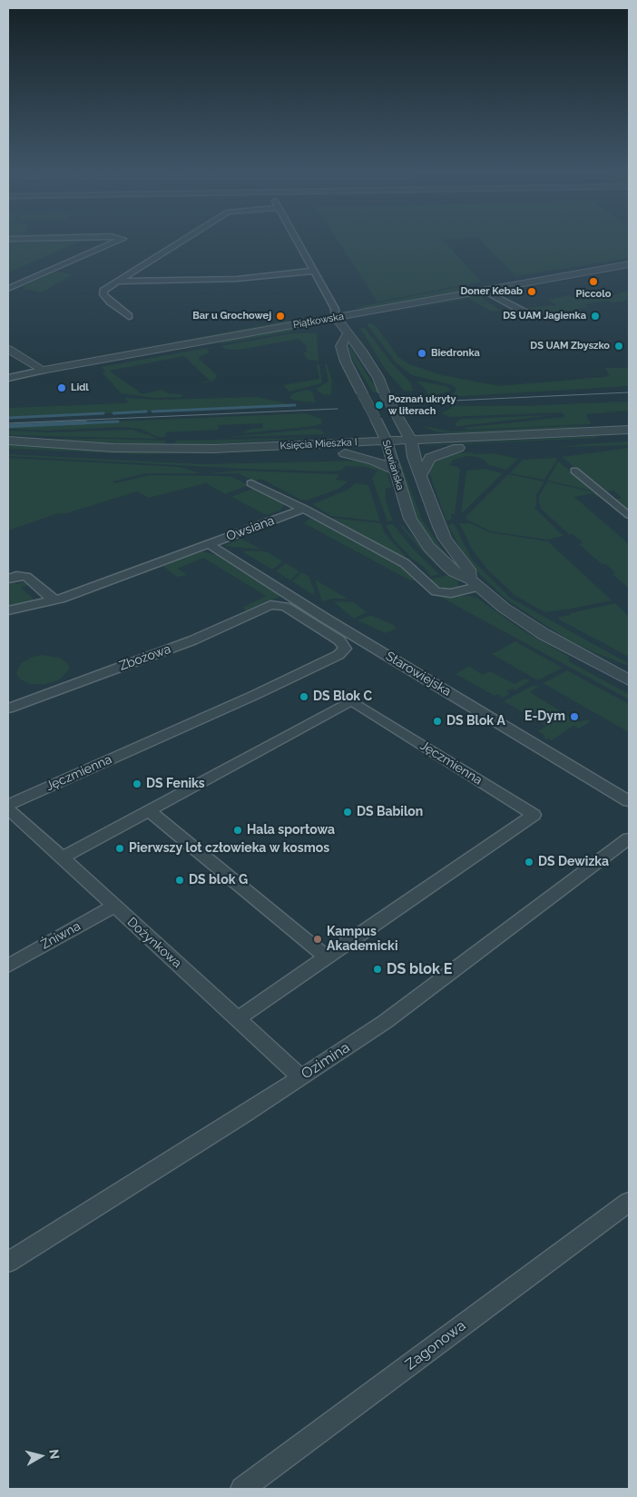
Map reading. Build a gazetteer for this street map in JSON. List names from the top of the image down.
{
  "streets": {
    "street": [
      "Piątkowska",
      "Księcia Mieszka I",
      "Słowiańska",
      "Owsiana",
      "Zbożowa",
      "Starowiejska",
      "Jęczmienna",
      "Żniwna",
      "Dożynkowa",
      "Ozimina",
      "Zagonowa"
    ]
  },
  "crossings": [
    ["Piątkowska", "Słowiańska"],
    ["Księcia Mieszka I", "Słowiańska"],
    ["Owsiana", "Starowiejska"],
    ["Zbożowa", "Jęczmienna"],
    ["Jęczmienna", "Dożynkowa"],
    ["Żniwna", "Dożynkowa"],
    ["Dożynkowa", "Ozimina"]
  ],
  "places": [
    "Piccolo",
    "Doner Kebab",
    "Bar u Grochowej",
    "DS UAM Jagienka",
    "DS UAM Zbyszko",
    "Biedronka",
    "Lidl",
    "Poznań ukryty w literach",
    "DS Blok C",
    "E-Dym",
    "DS Blok A",
    "DS Feniks",
    "DS Babilon",
    "Hala sportowa",
    "Pierwszy lot człowieka w kosmos",
    "DS Dewizka",
    "DS blok G",
    "Kampus Akademicki",
    "DS blok E"
  ],
  "north": "right"
}
